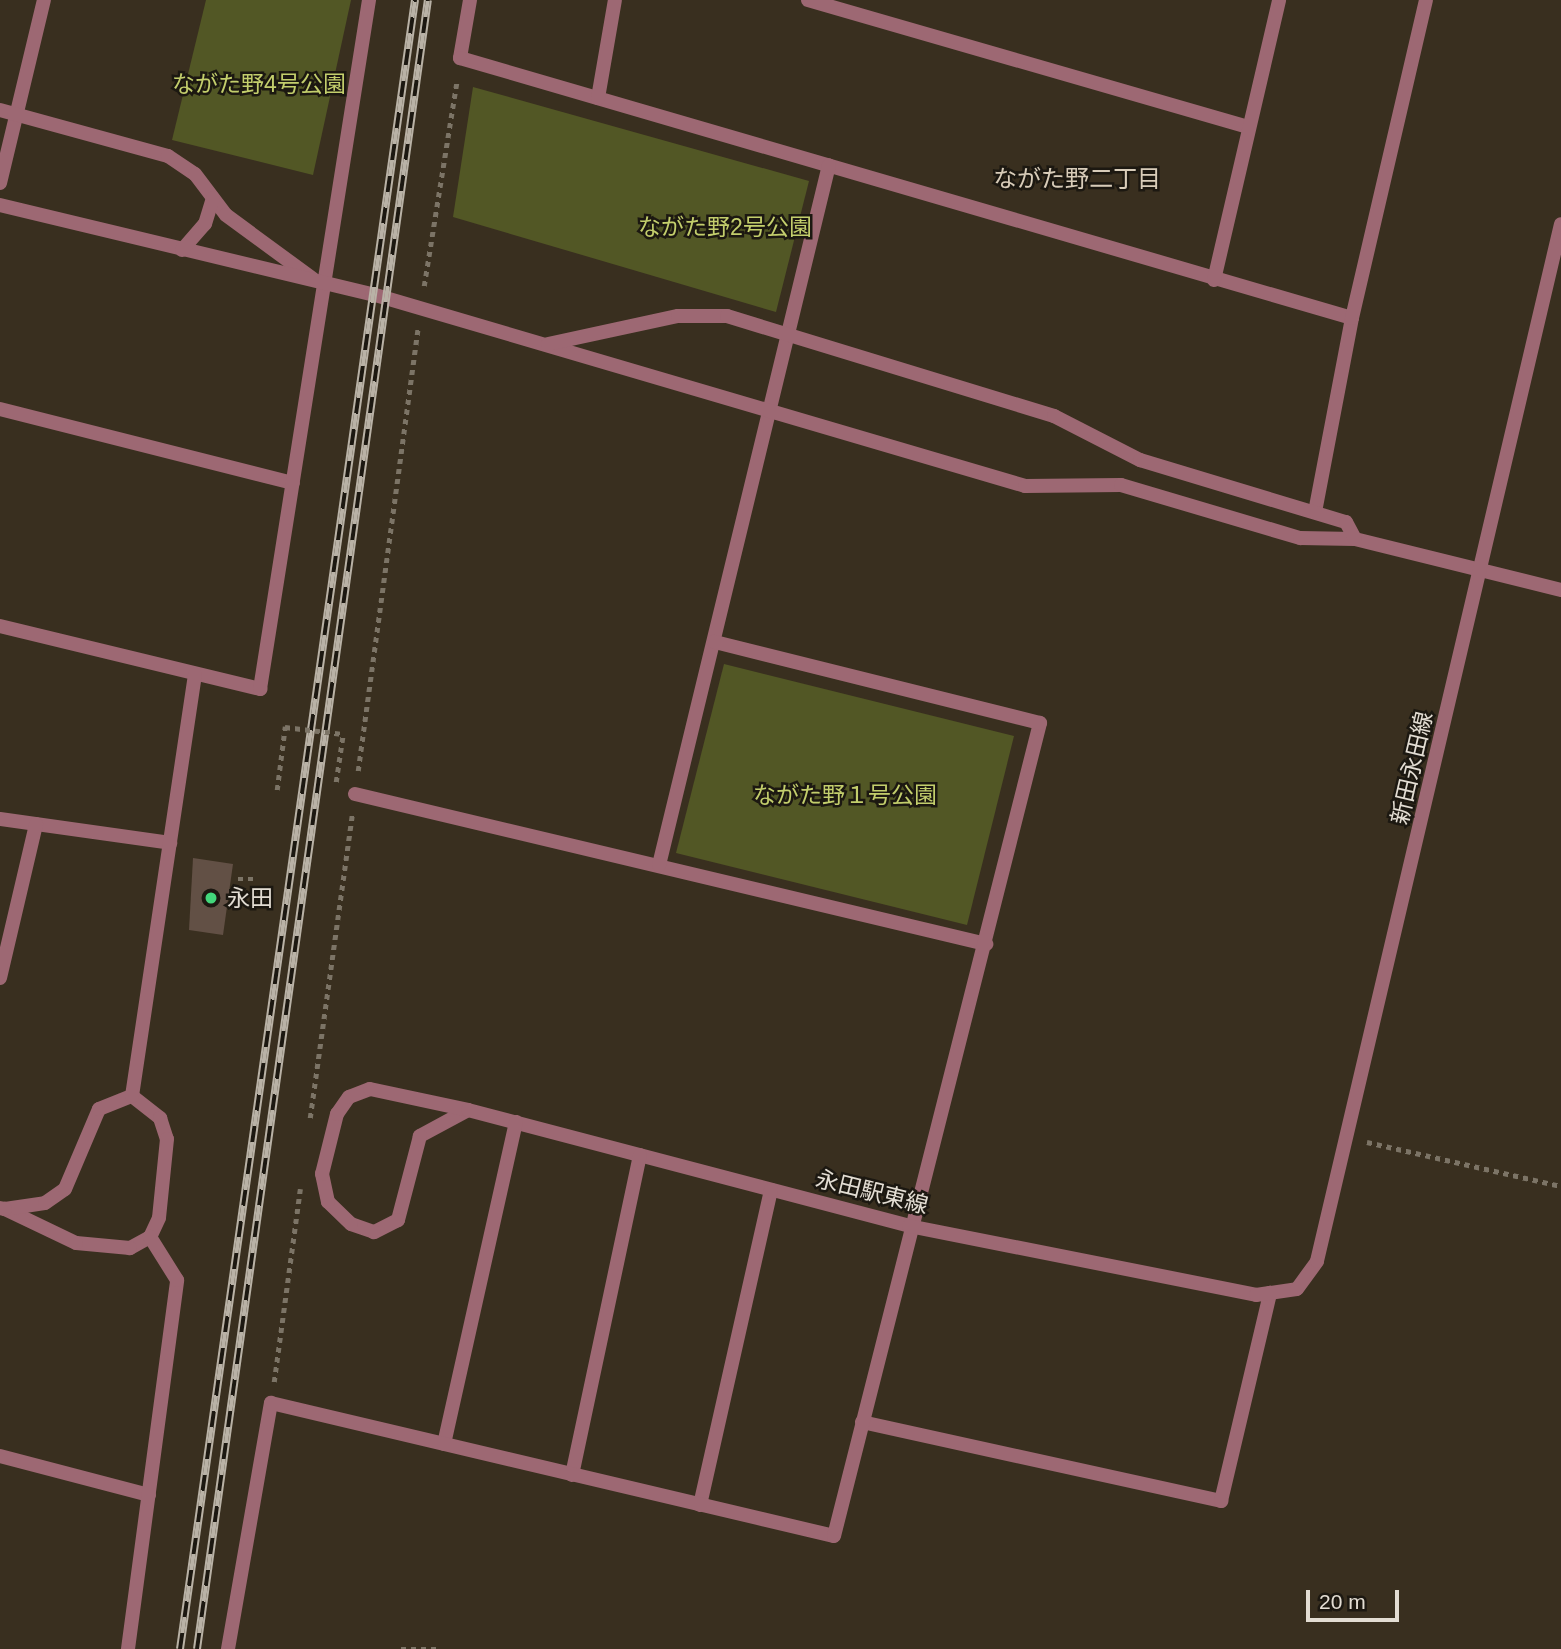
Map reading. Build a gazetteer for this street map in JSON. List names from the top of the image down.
{
  "streets": {
    "street": ["新田永田線", "永田駅東線"]
  },
  "crossings": [
    ["新田永田線", "永田駅東線"]
  ],
  "districts": ["ながた野二丁目"],
  "parks": ["ながた野4号公園", "ながた野2号公園", "ながた野１号公園"],
  "places": ["永田"],
  "scale_bar": "20 m"
}
